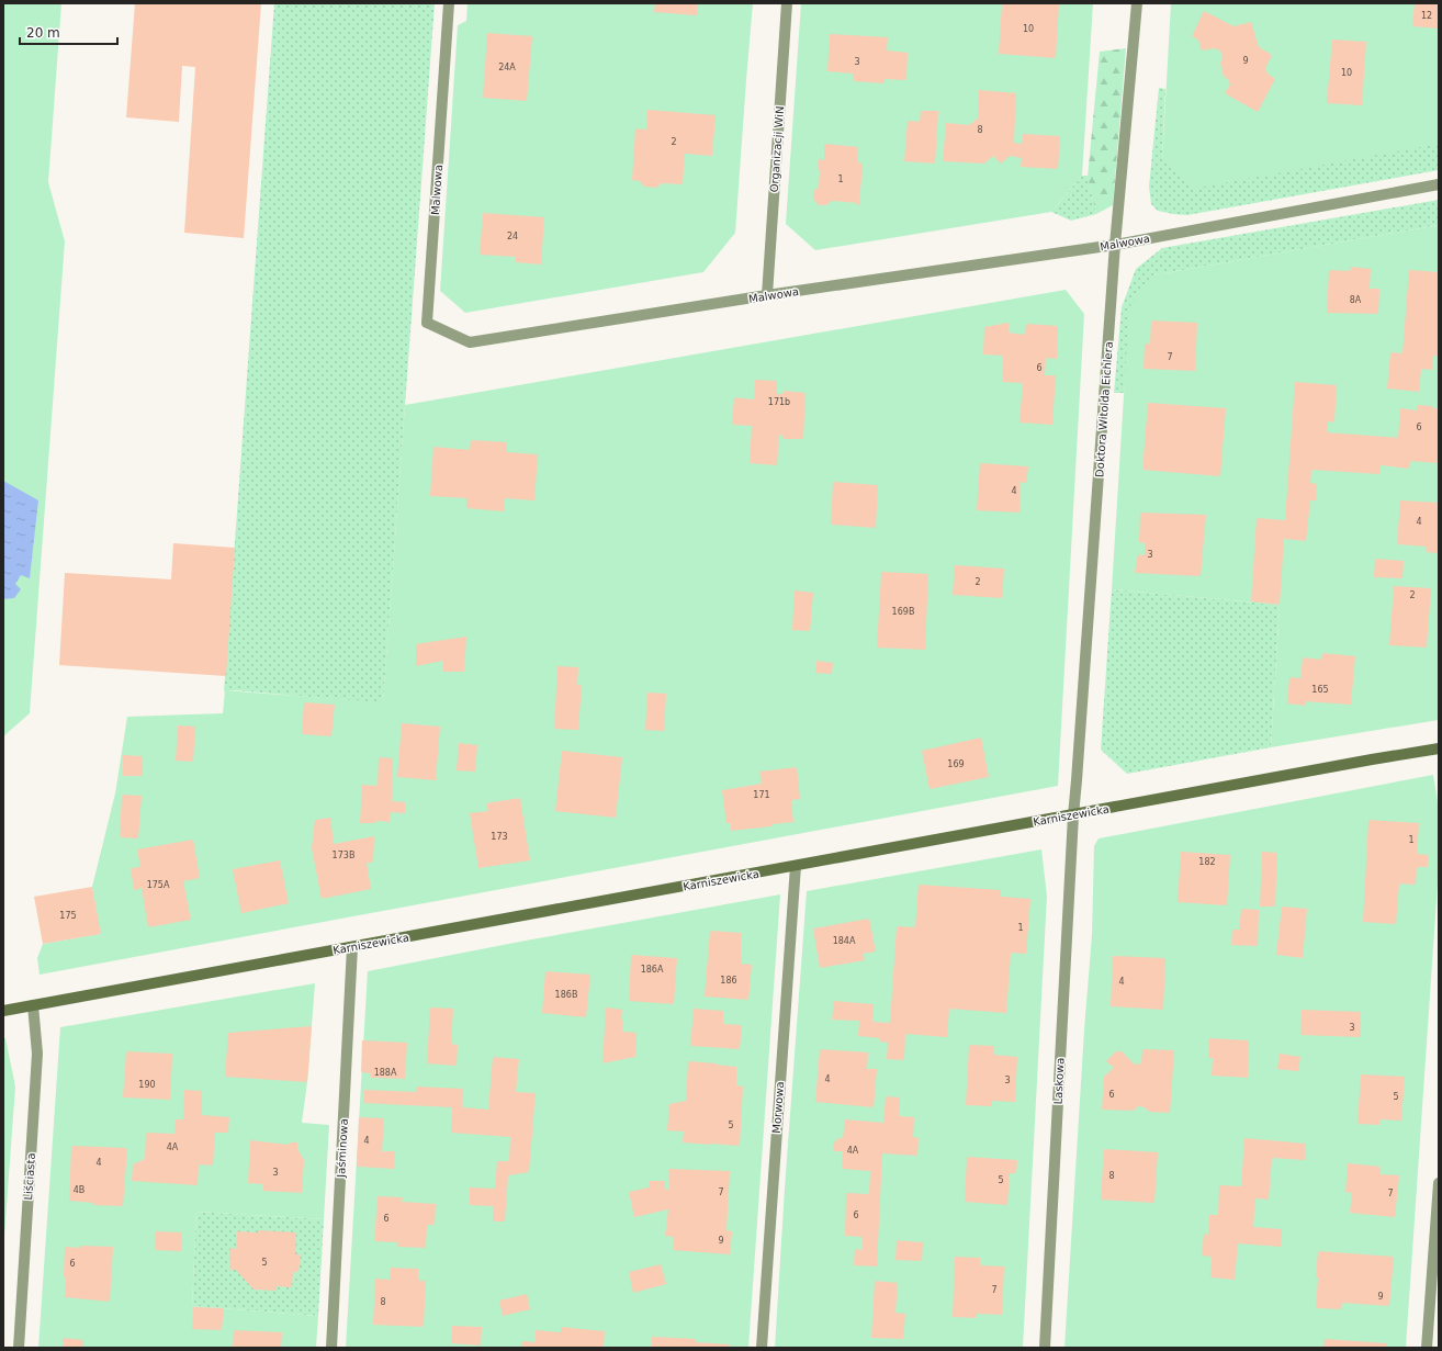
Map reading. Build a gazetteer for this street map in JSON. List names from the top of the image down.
{
  "streets": {
    "street": [
      "Organizacji WiN",
      "Malwowa",
      "Doktora Witolda Eichlera",
      "Karniszewicka",
      "Laskowa",
      "Morwowa",
      "Jaśminowa",
      "Liściasta"
    ]
  },
  "crossings": [
    ["Organizacji WiN", "Malwowa"],
    ["Malwowa", "Doktora Witolda Eichlera"],
    ["Doktora Witolda Eichlera", "Karniszewicka"],
    ["Doktora Witolda Eichlera", "Laskowa"],
    ["Karniszewicka", "Laskowa"],
    ["Karniszewicka", "Morwowa"],
    ["Karniszewicka", "Jaśminowa"],
    ["Karniszewicka", "Liściasta"]
  ],
  "house_numbers": [
    "12",
    "10",
    "9",
    "3",
    "24A",
    "10",
    "8",
    "2",
    "1",
    "24",
    "8A",
    "7",
    "6",
    "171b",
    "6",
    "4",
    "4",
    "3",
    "2",
    "2",
    "169B",
    "165",
    "169",
    "171",
    "173",
    "1",
    "173B",
    "182",
    "175A",
    "175",
    "1",
    "184A",
    "186A",
    "186",
    "4",
    "186B",
    "3",
    "188A",
    "4",
    "3",
    "190",
    "6",
    "5",
    "5",
    "4",
    "4A",
    "4A",
    "4",
    "3",
    "8",
    "5",
    "4B",
    "7",
    "7",
    "6",
    "6",
    "9",
    "5",
    "6",
    "7",
    "9",
    "8"
  ],
  "scale_bar": "20 m"
}
